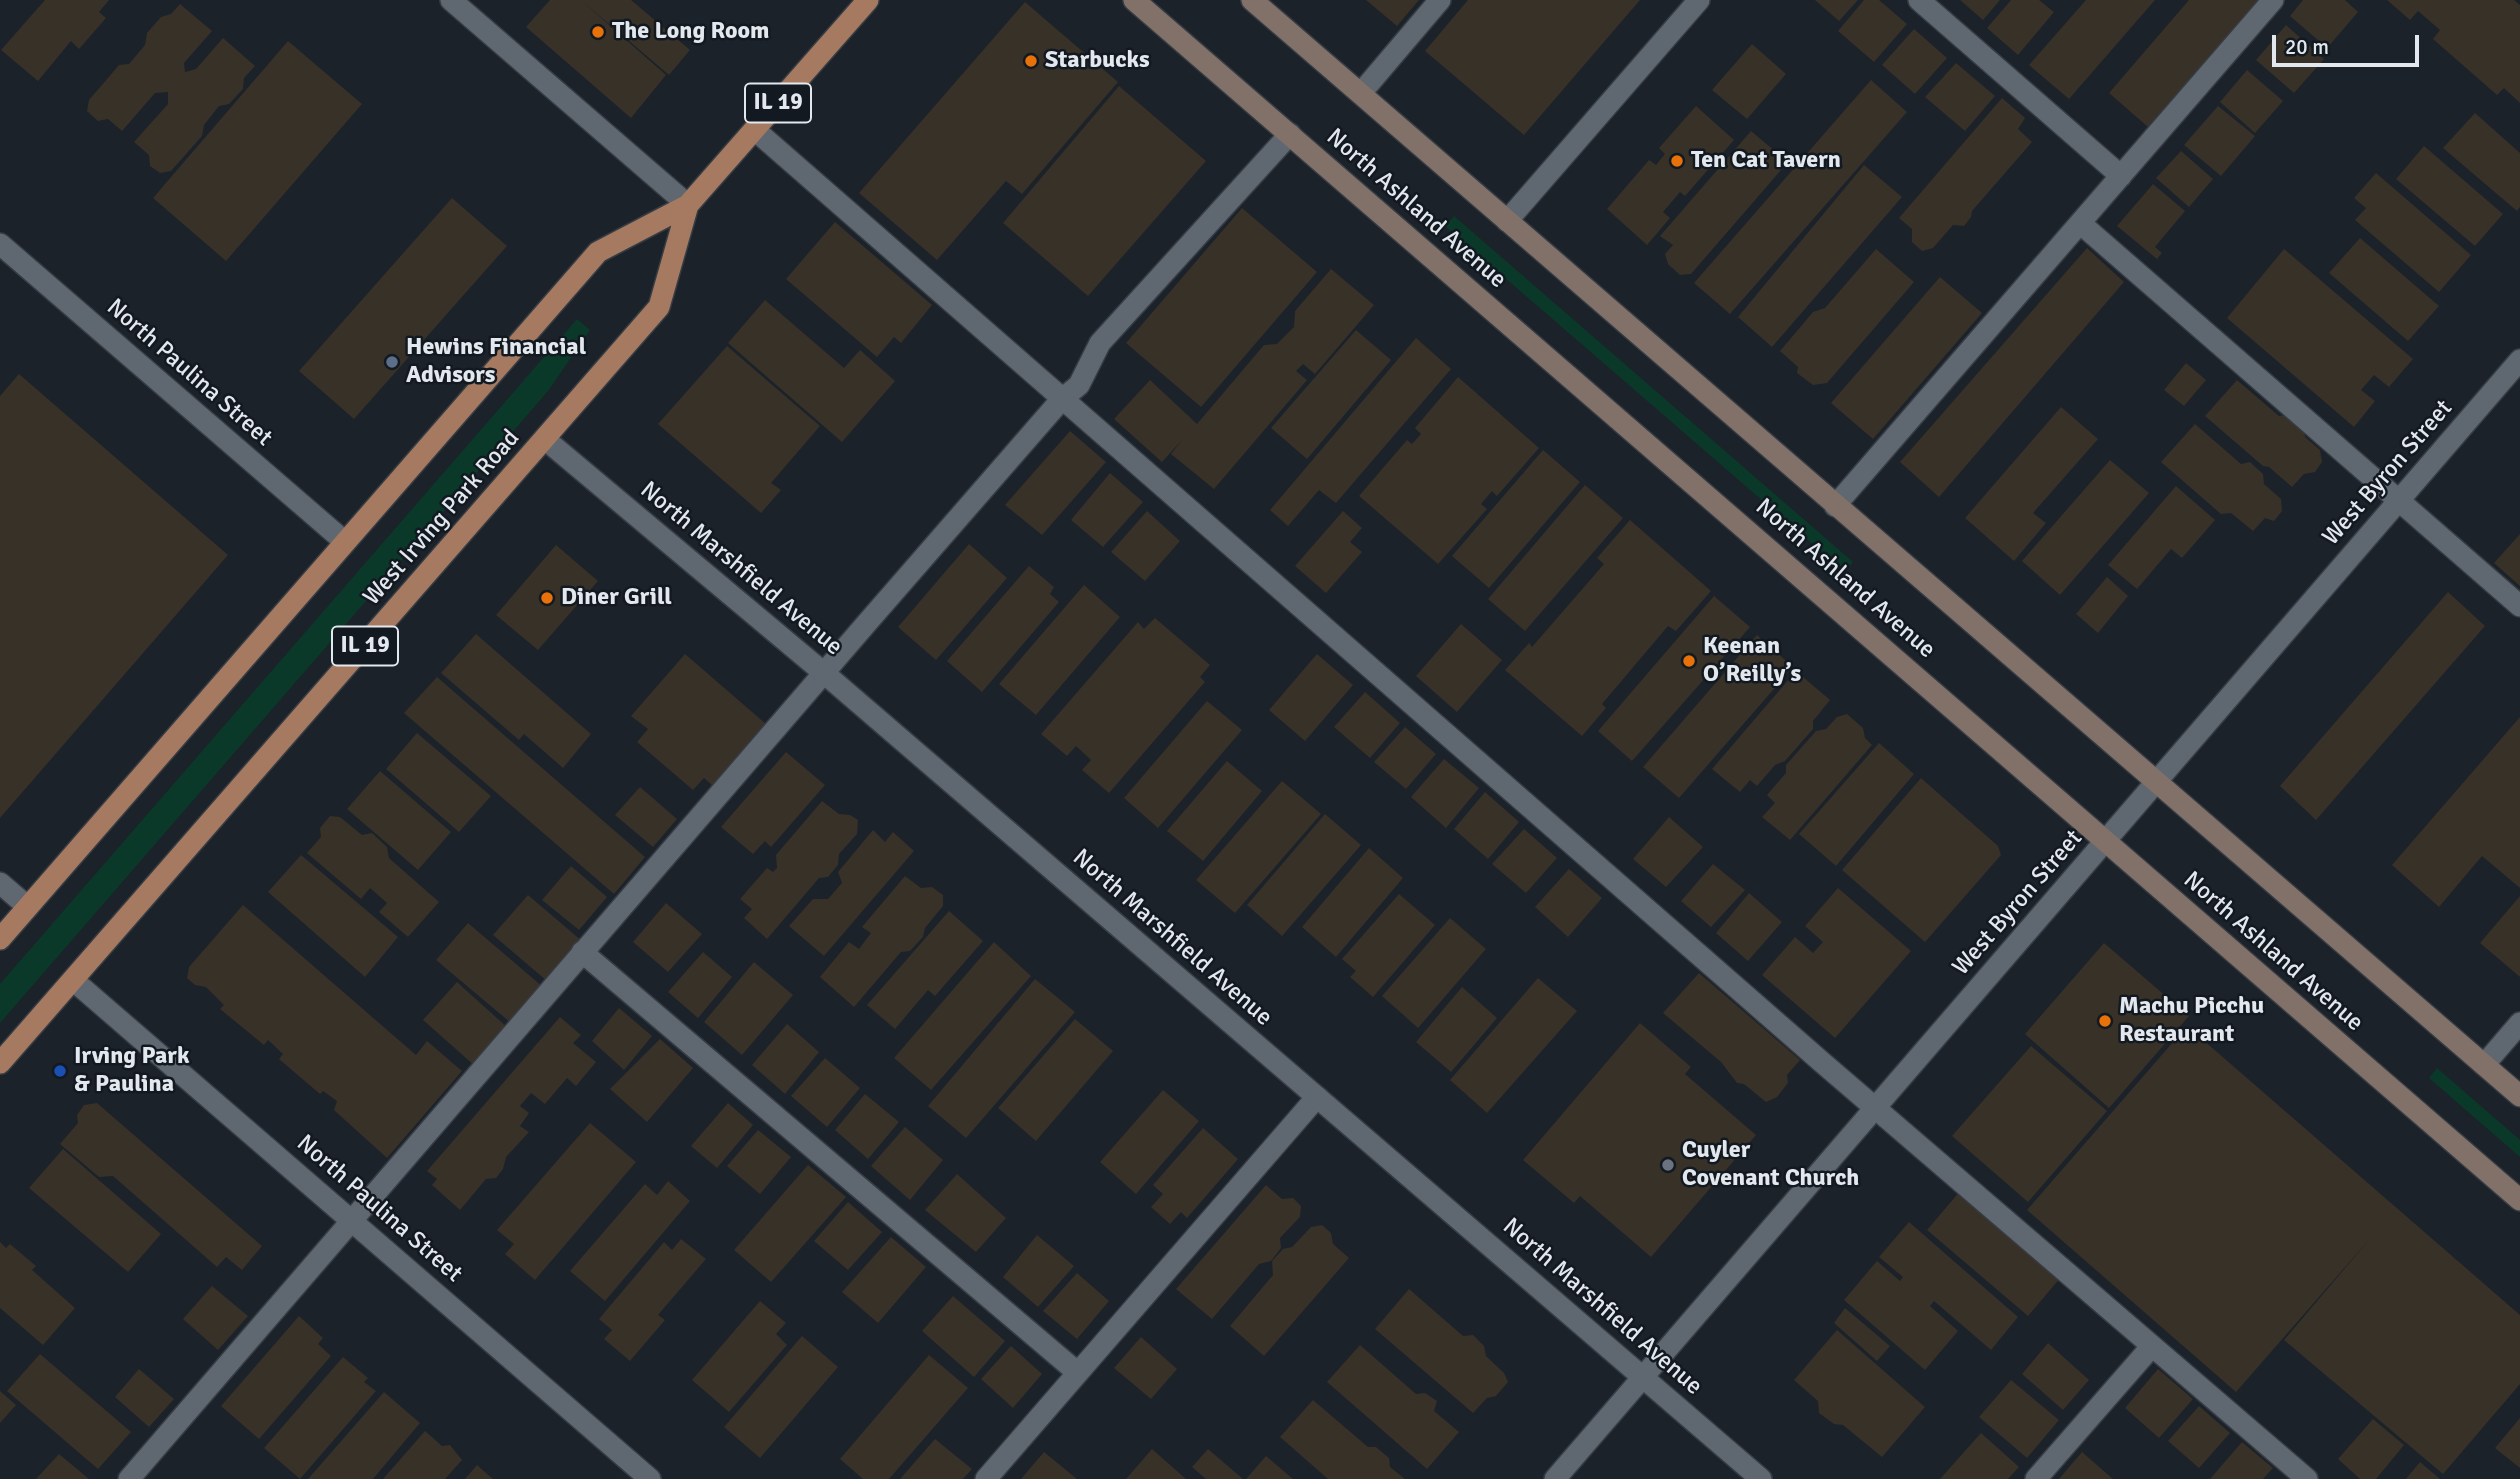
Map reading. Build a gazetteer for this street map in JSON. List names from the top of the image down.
{
  "streets": {
    "main road": ["IL 19", "North Ashland Avenue", "West Irving Park Road"],
    "street": ["North Paulina Street", "West Byron Street", "North Marshfield Avenue"]
  },
  "crossings": [
    ["North Ashland Avenue", "West Byron Street"],
    ["North Paulina Street", "West Irving Park Road"],
    ["West Byron Street", "North Marshfield Avenue"],
    ["West Irving Park Road", "North Marshfield Avenue"]
  ],
  "places": [
    "The Long Room",
    "Starbucks",
    "Ten Cat Tavern",
    "Hewins Financial Advisors",
    "Diner Grill",
    "Keenan O’Reilly’s",
    "Machu Picchu Restaurant",
    "Irving Park & Paulina",
    "Cuyler Covenant Church"
  ],
  "scale_bar": "20 m"
}
